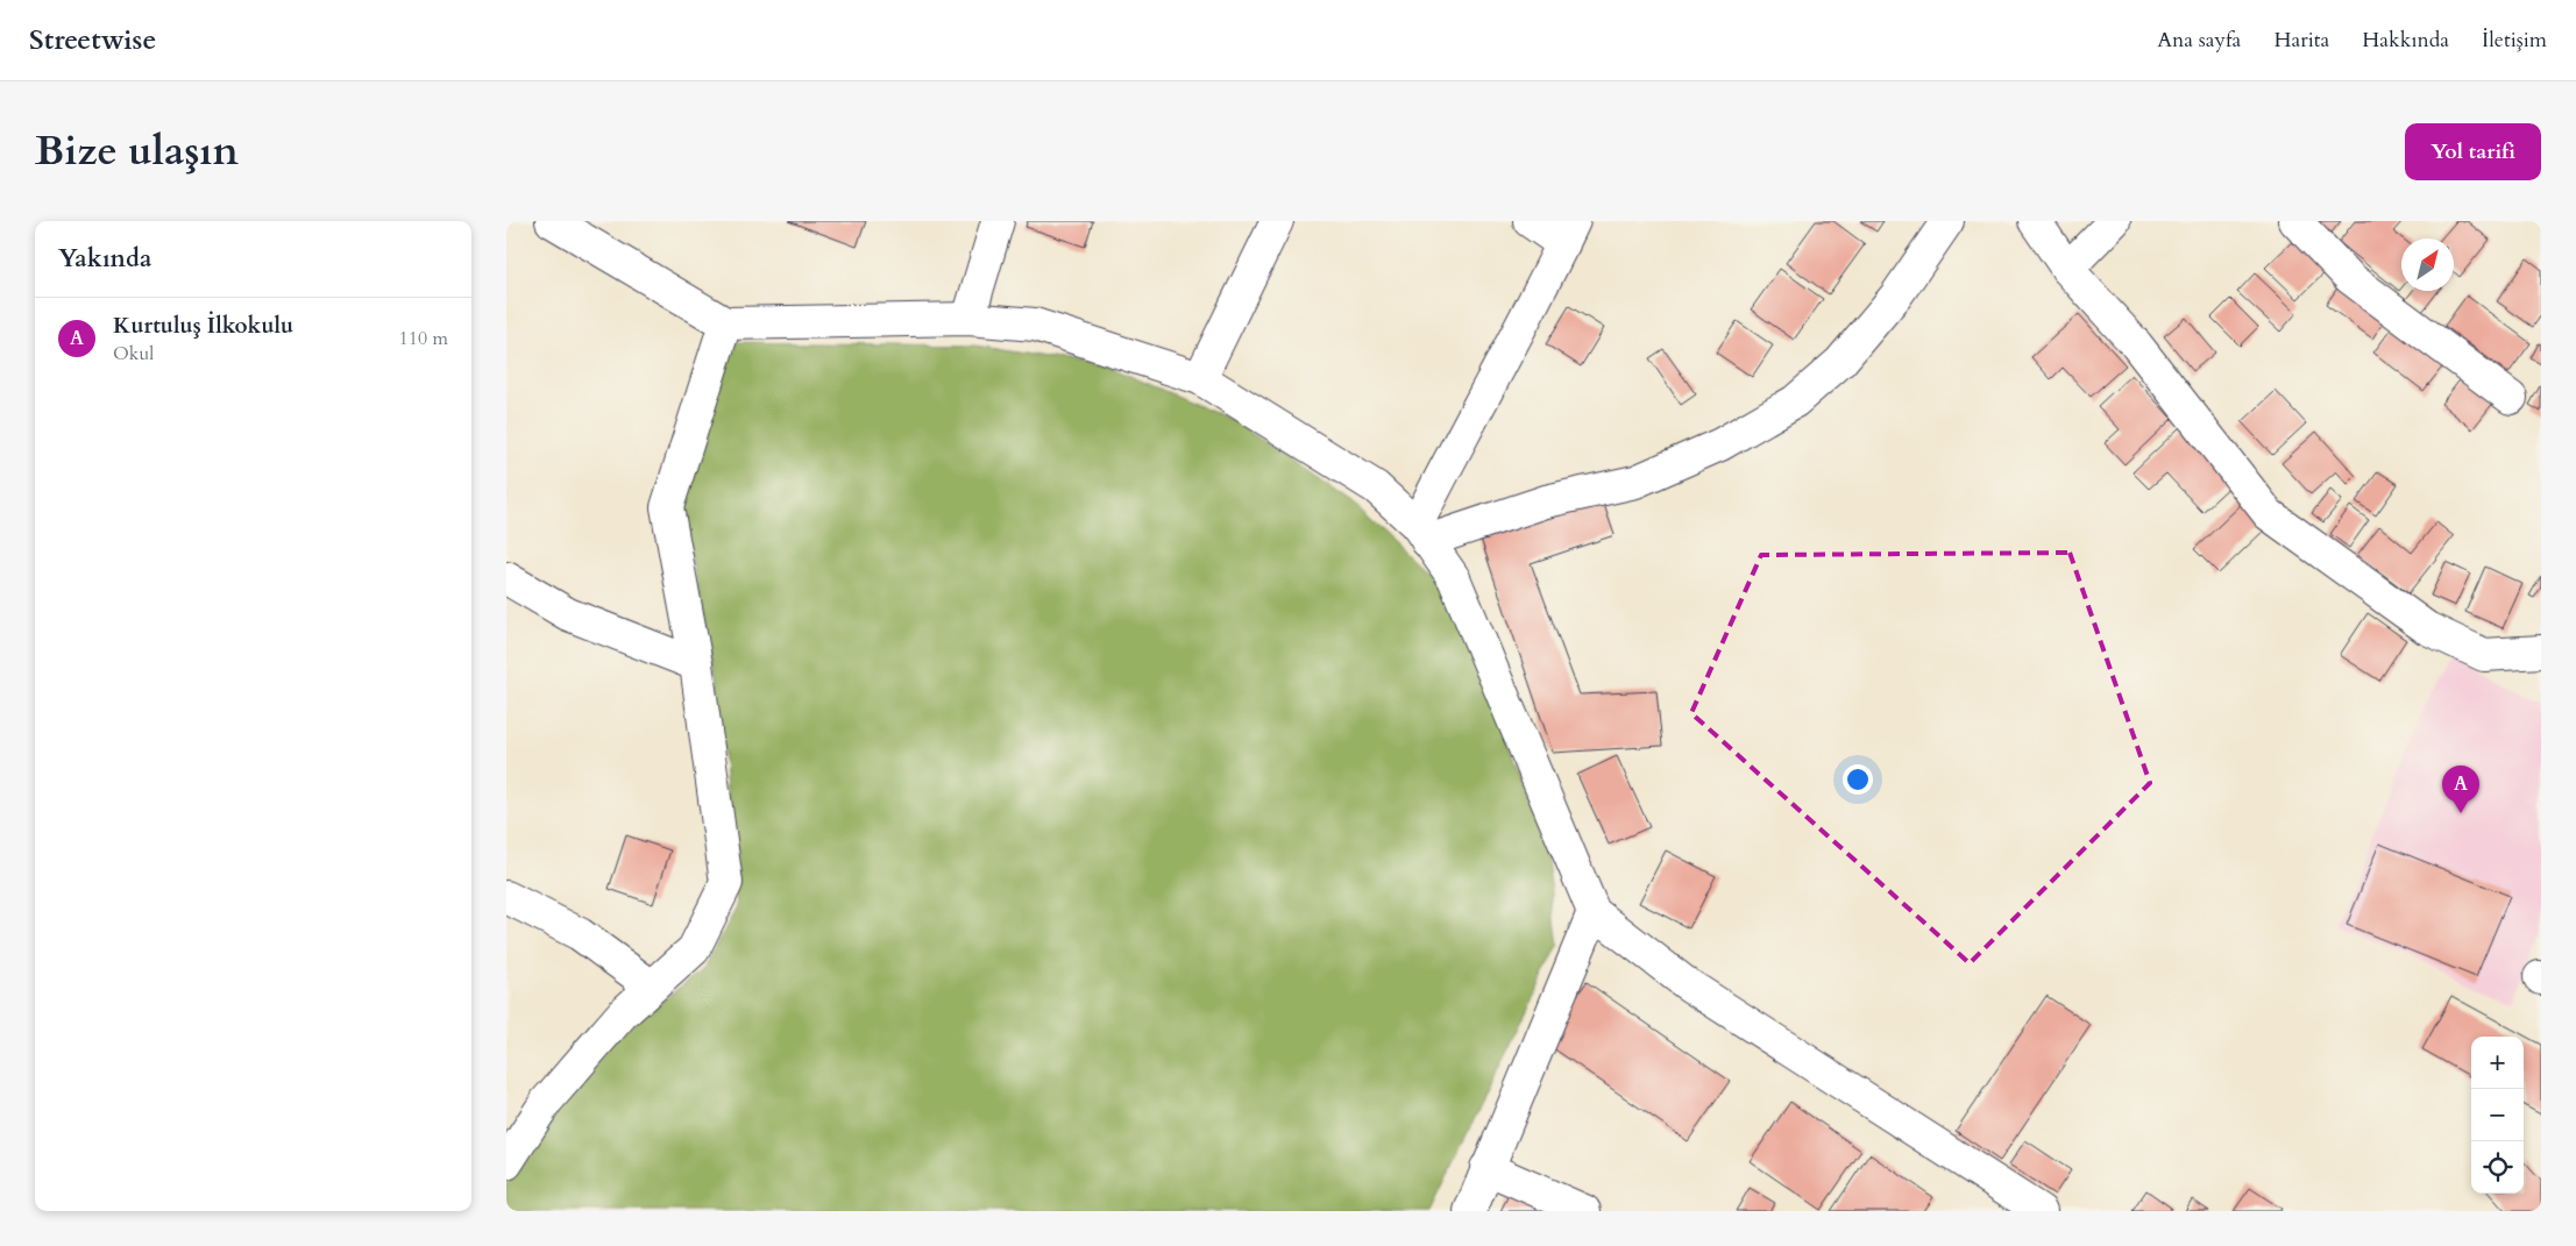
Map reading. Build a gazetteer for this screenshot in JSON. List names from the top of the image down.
{
  "north": "top right",
  "page": {
    "header": "Streetwise",
    "nav": [
      "Ana sayfa",
      "Harita",
      "Hakkında",
      "İletişim"
    ],
    "title": "Bize ulaşın",
    "buttons": "Yol tarifi",
    "heading": "Yakında",
    "list": [
      {
        "mark": "A",
        "name": "Kurtuluş İlkokulu",
        "note": "Okul",
        "value": "110 m"
      }
    ],
    "pins": "A",
    "map_buttons": ["+", "−"]
  }
}
